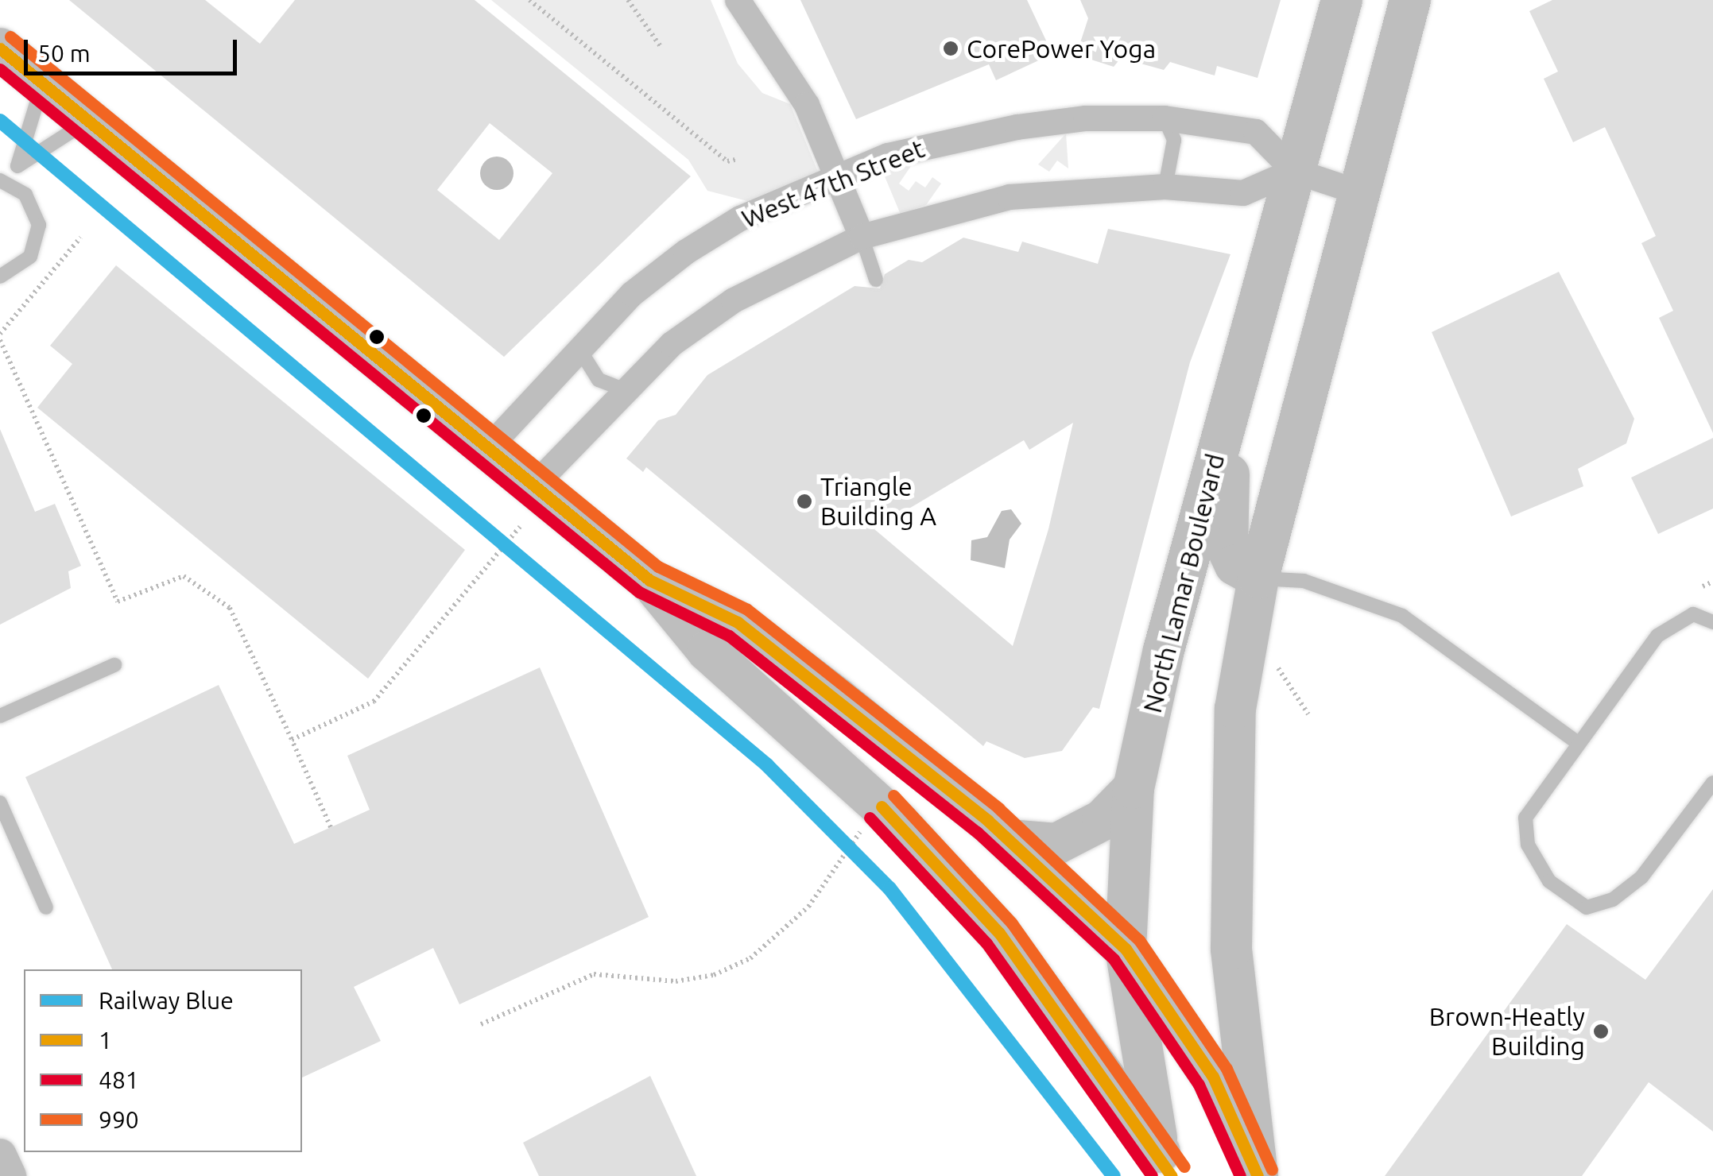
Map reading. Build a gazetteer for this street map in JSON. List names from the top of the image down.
{
  "streets": {
    "main road": ["North Lamar Boulevard"],
    "street": ["West 47th Street"]
  },
  "crossings": [
    ["West 47th Street", "North Lamar Boulevard"]
  ],
  "places": ["CorePower Yoga", "Triangle Building A", "Brown-Heatly Building"],
  "lines": [
    "transit line 990",
    "transit line 1",
    "transit line 481",
    "rail line Blue"
  ],
  "legend": [
    "Railway Blue",
    "1",
    "481",
    "990"
  ],
  "scale_bar": "50 m"
}
